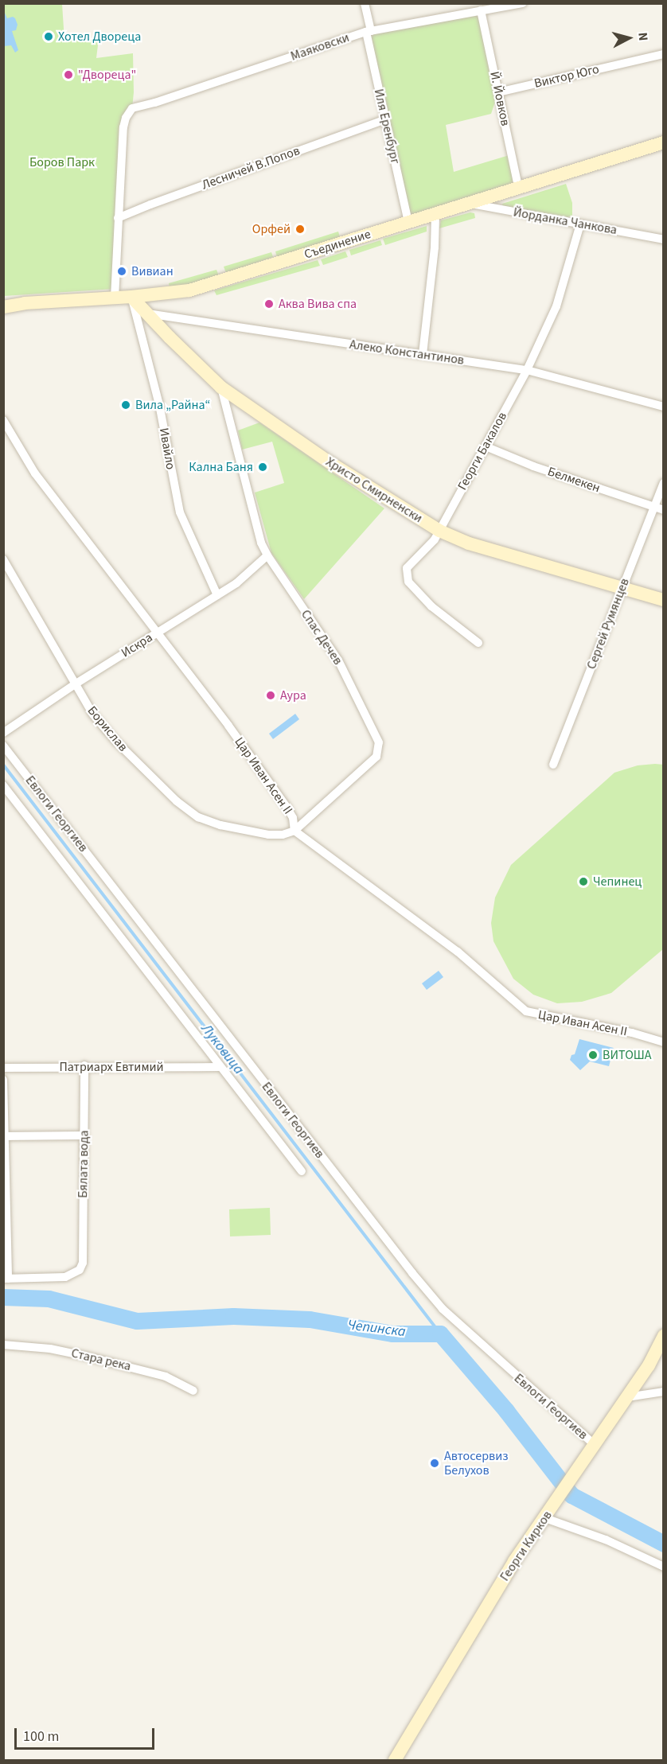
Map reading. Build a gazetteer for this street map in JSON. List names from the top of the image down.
{
  "streets": {
    "street": [
      "Маяковски",
      "Виктор Юго",
      "Й. Йовков",
      "Иля Еренбург",
      "Лесничей В.Попов",
      "Йорданка Чанкова",
      "Съединение",
      "Алеко Константинов",
      "Ивайло",
      "Георги Бакалов",
      "Белмекен",
      "Христо Смирненски",
      "Сергей Румянцев",
      "Спас Дечев",
      "Искра",
      "Борислав",
      "Цар Иван Асен II",
      "Евлоги Георгиев",
      "Патриарх Евтимий",
      "Бялата вода",
      "Стара река",
      "Георги Кирков"
    ]
  },
  "crossings": [
    ["Маяковски", "Й. Йовков"],
    ["Маяковски", "Иля Еренбург"],
    ["Маяковски", "Лесничей В.Попов"],
    ["Виктор Юго", "Й. Йовков"],
    ["Й. Йовков", "Съединение"],
    ["Иля Еренбург", "Лесничей В.Попов"],
    ["Иля Еренбург", "Съединение"],
    ["Йорданка Чанкова", "Съединение"],
    ["Йорданка Чанкова", "Георги Бакалов"],
    ["Съединение", "Ивайло"],
    ["Съединение", "Христо Смирненски"],
    ["Алеко Константинов", "Георги Бакалов"],
    ["Алеко Константинов", "Христо Смирненски"],
    ["Ивайло", "Христо Смирненски"],
    ["Ивайло", "Искра"],
    ["Георги Бакалов", "Белмекен"],
    ["Георги Бакалов", "Христо Смирненски"],
    ["Белмекен", "Сергей Румянцев"],
    ["Христо Смирненски", "Сергей Румянцев"],
    ["Христо Смирненски", "Спас Дечев"],
    ["Спас Дечев", "Искра"],
    ["Спас Дечев", "Борислав"],
    ["Спас Дечев", "Цар Иван Асен II"],
    ["Искра", "Борислав"],
    ["Искра", "Цар Иван Асен II"],
    ["Борислав", "Цар Иван Асен II"],
    ["Евлоги Георгиев", "Патриарх Евтимий"],
    ["Евлоги Георгиев", "Георги Кирков"],
    ["Патриарх Евтимий", "Бялата вода"]
  ],
  "water": ["Луковица", "Чепинска"],
  "parks": ["Боров Парк"],
  "places": [
    "Хотел Двореца",
    "\"Двореца\"",
    "Орфей",
    "Вивиан",
    "Аква Вива спа",
    "Вила „Райна“",
    "Кална Баня",
    "Аура",
    "Чепинец",
    "ВИТОША",
    "Автосервиз Белухов"
  ],
  "scale_bar": "100 m",
  "north": "right"
}
